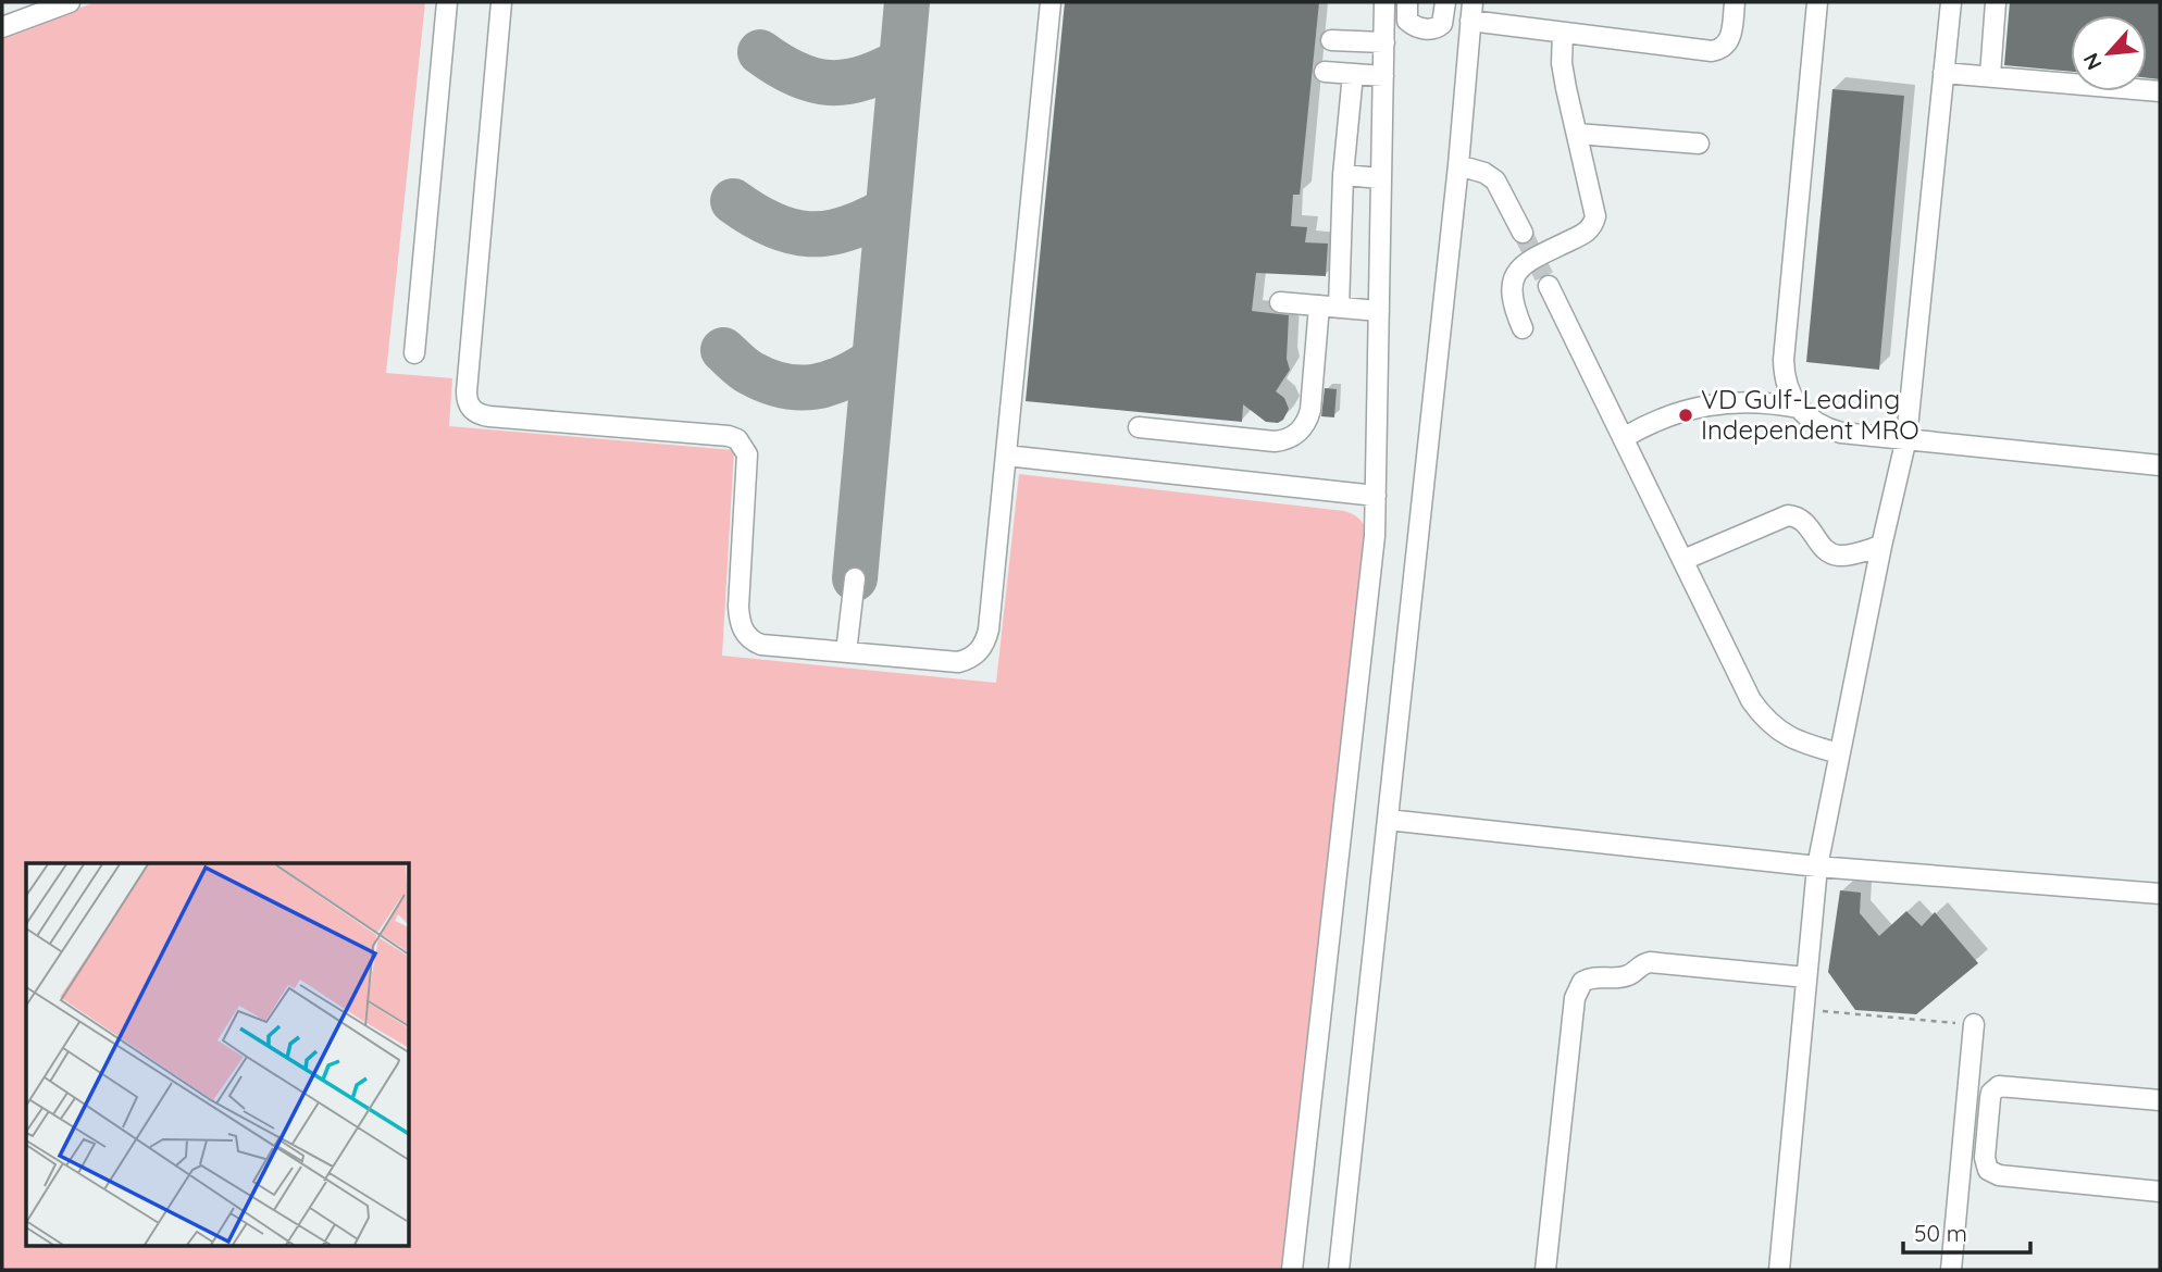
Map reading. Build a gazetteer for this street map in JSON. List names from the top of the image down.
{
  "places": ["VD Gulf-Leading Independent MRO"],
  "scale_bar": "50 m",
  "north": "bottom left"
}
